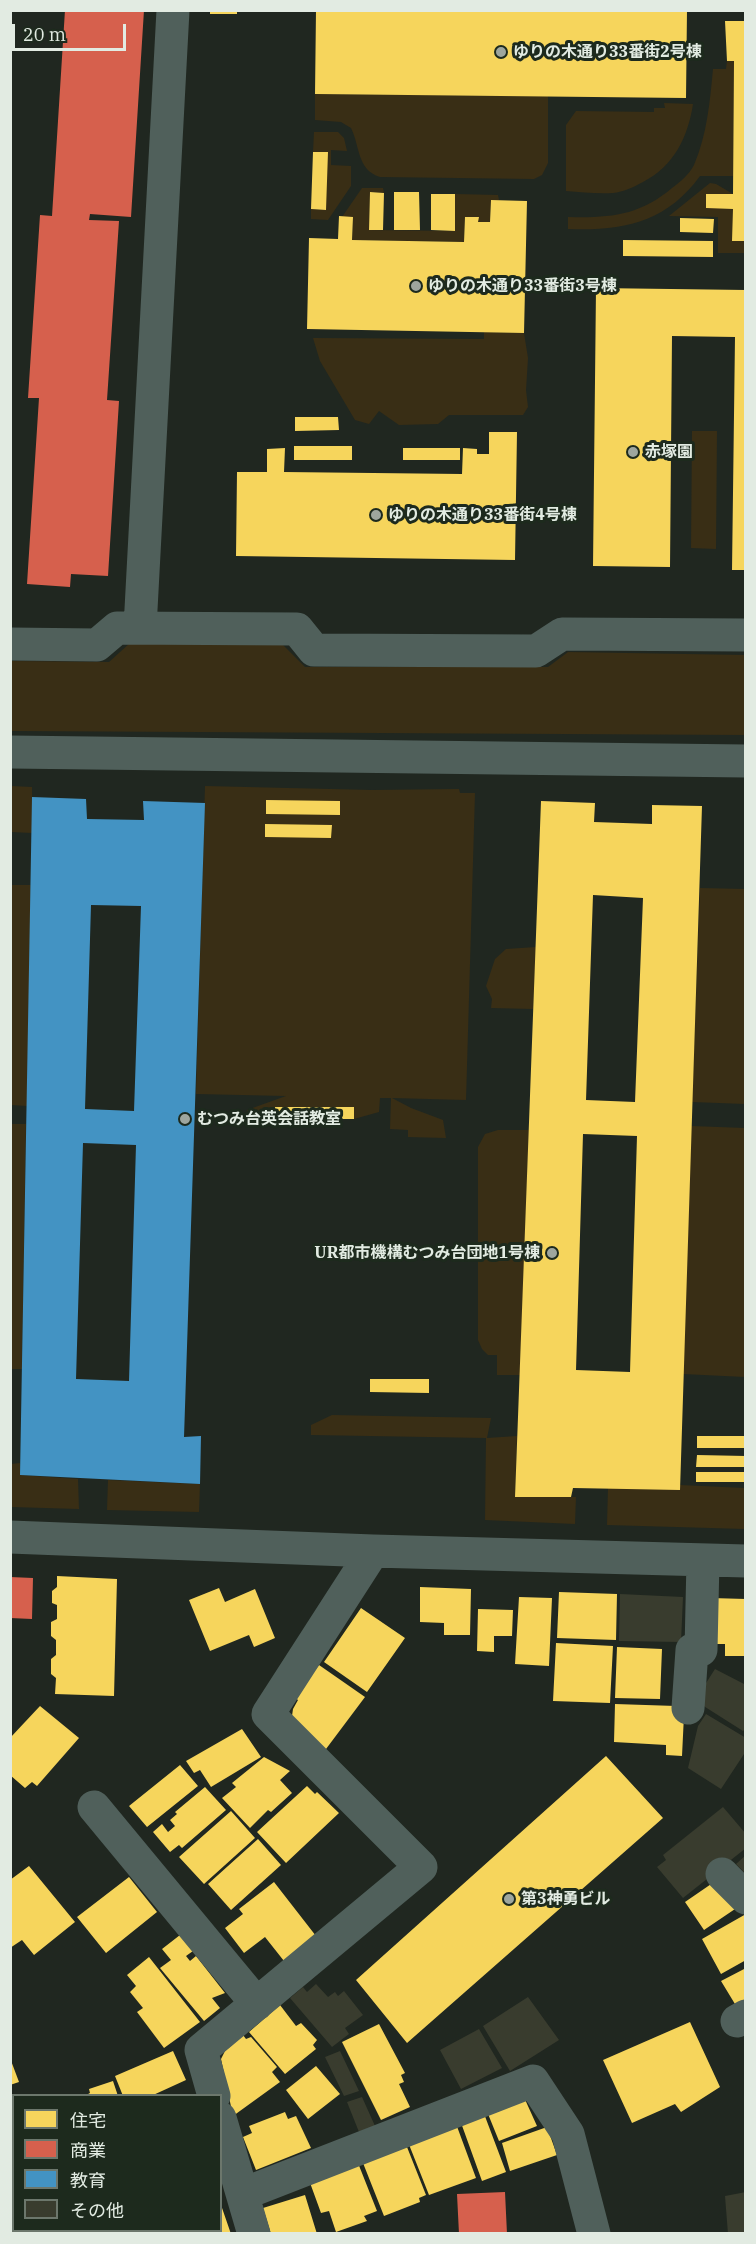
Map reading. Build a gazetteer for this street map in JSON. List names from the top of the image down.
{
  "places": [
    "ゆりの木通り33番街2号棟",
    "ゆりの木通り33番街3号棟",
    "赤塚園",
    "ゆりの木通り33番街4号棟",
    "むつみ台英会話教室",
    "UR都市機構むつみ台団地1号棟",
    "第3神勇ビル"
  ],
  "legend": [
    "住宅",
    "商業",
    "教育",
    "その他"
  ],
  "scale_bar": "20 m"
}
